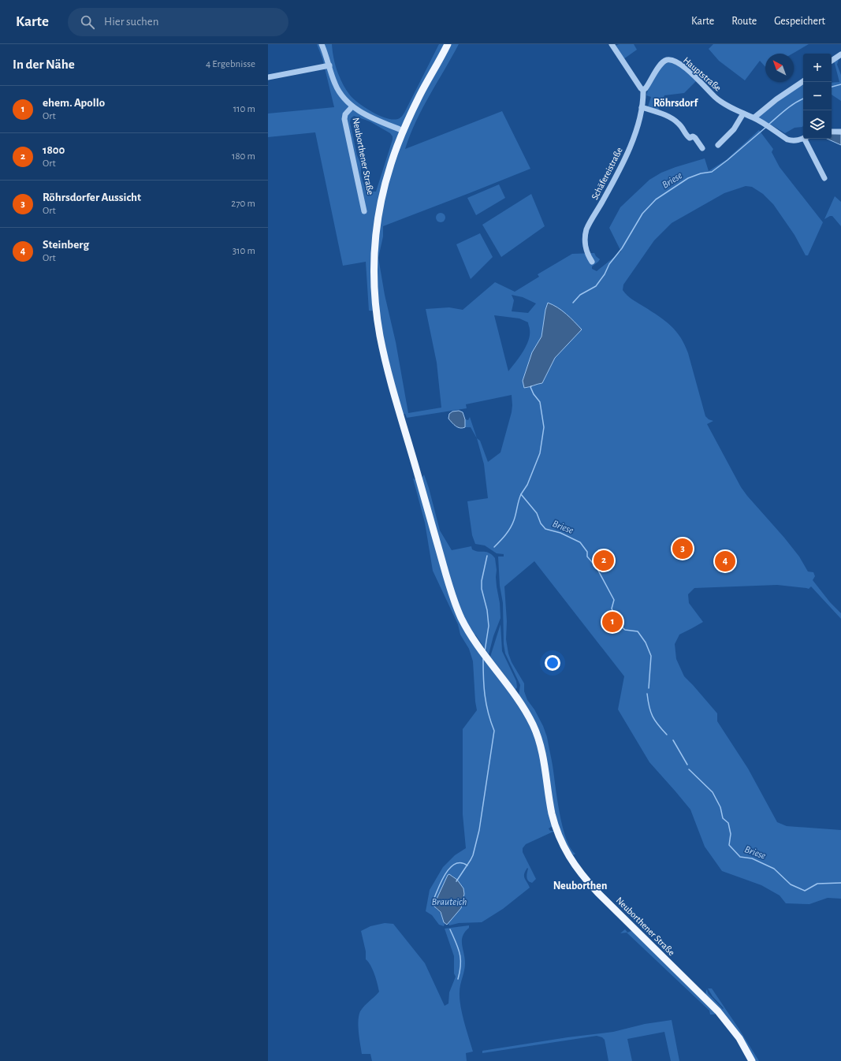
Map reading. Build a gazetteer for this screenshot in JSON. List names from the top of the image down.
{
  "streets": {
    "main road": ["Neuborthener Straße"],
    "street": ["Hauptstraße", "Schäfereistraße"]
  },
  "crossings": [
    ["Hauptstraße", "Schäfereistraße"]
  ],
  "districts": ["Röhrsdorf", "Neuborthen"],
  "water": ["Briese", "Brauteich"],
  "north": "top left",
  "page": {
    "header": "Karte",
    "search": "Hier suchen",
    "nav": ["Karte", "Route", "Gespeichert"],
    "heading": ["In der Nähe", "4 Ergebnisse"],
    "map_buttons": ["+", "−"],
    "list": [
      {
        "mark": "1",
        "name": "ehem. Apollo",
        "note": "Ort",
        "value": "110 m"
      },
      {
        "mark": "2",
        "name": "1800",
        "note": "Ort",
        "value": "180 m"
      },
      {
        "mark": "3",
        "name": "Röhrsdorfer Aussicht",
        "note": "Ort",
        "value": "270 m"
      },
      {
        "mark": "4",
        "name": "Steinberg",
        "note": "Ort",
        "value": "310 m"
      }
    ],
    "pins": [
      "3",
      "2",
      "4",
      "1"
    ]
  }
}
